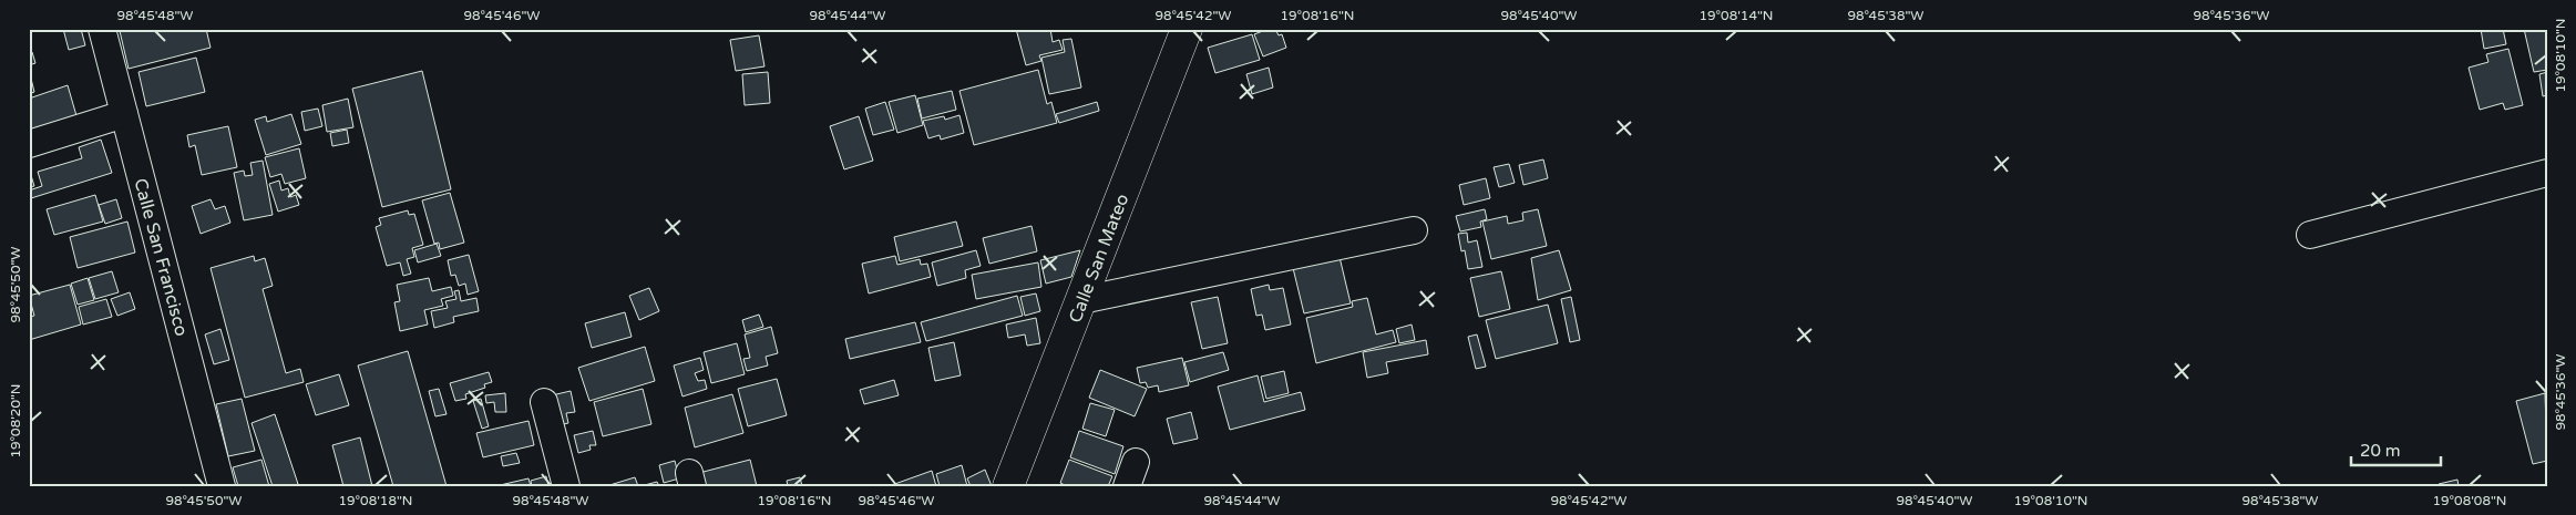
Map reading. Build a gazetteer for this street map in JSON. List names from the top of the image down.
{
  "streets": {
    "street": ["Calle San Francisco", "Calle San Mateo"]
  },
  "scale_bar": "20 m",
  "coordinates": [
    "98°45'48\"W",
    "98°45'46\"W",
    "98°45'44\"W",
    "98°45'42\"W",
    "19°08'16\"N",
    "98°45'40\"W",
    "19°08'14\"N",
    "98°45'38\"W",
    "98°45'36\"W",
    "19°08'10\"N",
    "98°45'50\"W",
    "19°08'20\"N",
    "19°08'18\"N",
    "19°08'08\"N"
  ]
}
